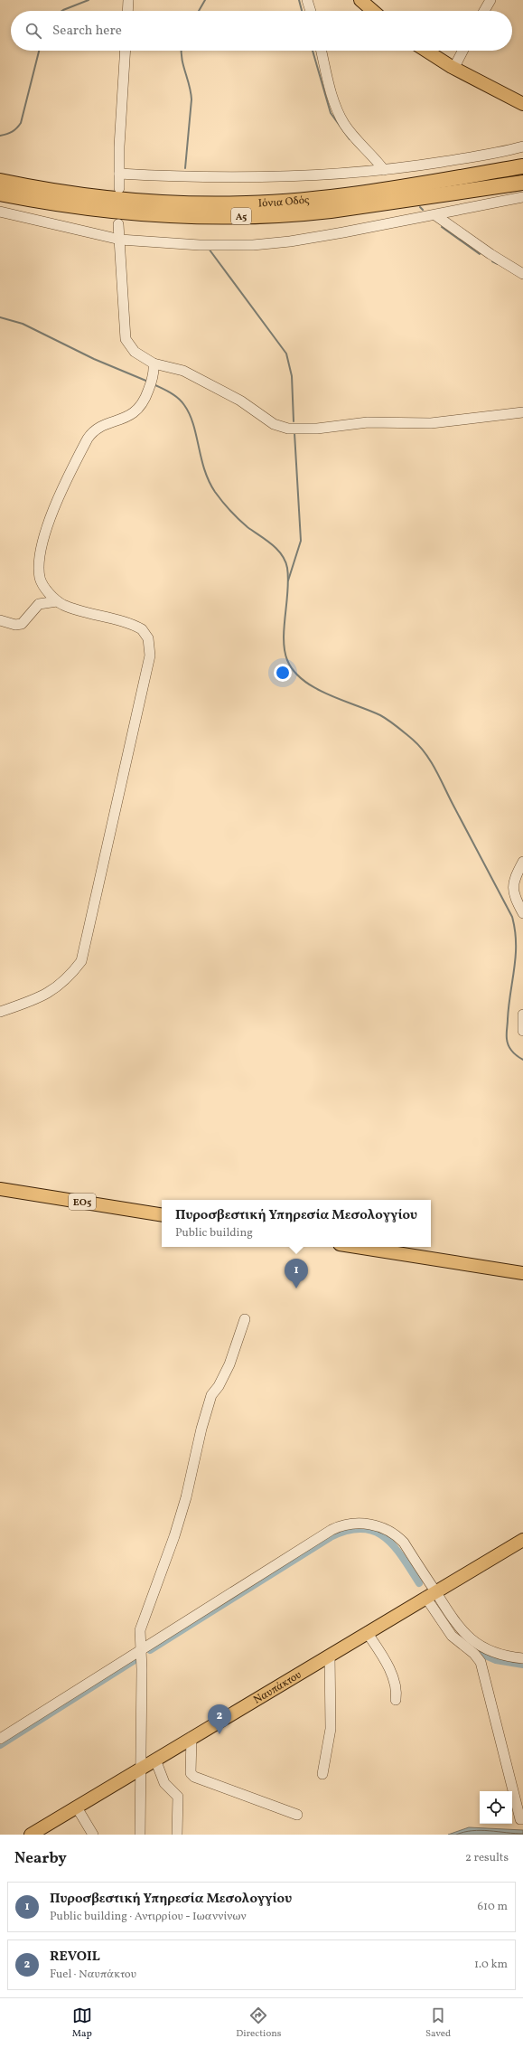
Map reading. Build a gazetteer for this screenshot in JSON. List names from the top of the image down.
{
  "streets": {
    "highway": ["Ιόνια Οδός", "Α5"],
    "main road": ["ΕΟ5", "Ναυπάκτου"]
  },
  "page": {
    "search": "Search here",
    "popup": ["Πυροσβεστική Υπηρεσία Μεσολογγίου", "Public building"],
    "pins": ["1", "2"],
    "heading": ["Nearby", "2 results"],
    "list": [
      {
        "mark": "1",
        "name": "Πυροσβεστική Υπηρεσία Μεσολογγίου",
        "note": "Public building · Αντιρρίου - Ιωαννίνων",
        "value": "610 m"
      },
      {
        "mark": "2",
        "name": "REVOIL",
        "note": "Fuel · Ναυπάκτου",
        "value": "1.0 km"
      }
    ],
    "nav": ["Map", "Directions", "Saved"]
  }
}
